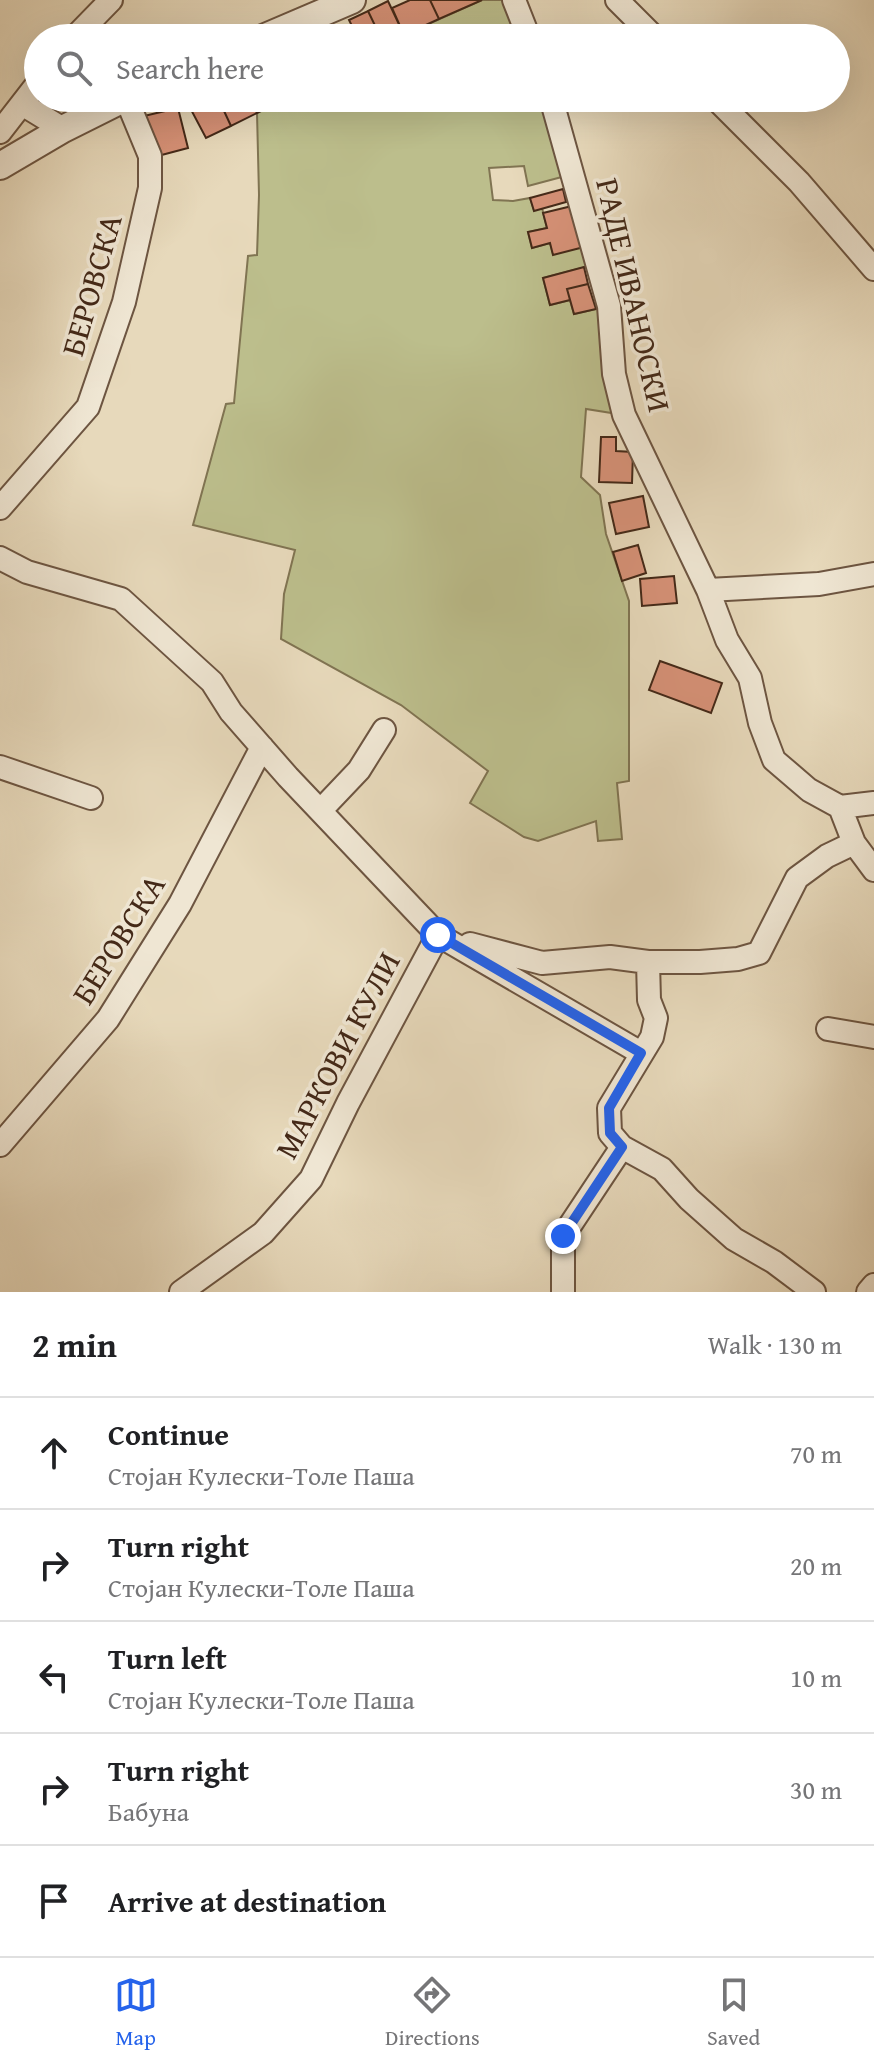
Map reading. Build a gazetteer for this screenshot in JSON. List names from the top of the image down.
{
  "streets": {
    "street": ["БЕРОВСКА", "РАДЕ ИВАНОСКИ", "МАРКОВИ КУЛИ"]
  },
  "page": {
    "search": "Search here",
    "heading": ["2 min", "Walk · 130 m"],
    "list": [
      ["Continue", "Стојан Кулески-Толе Паша", "70 m"],
      ["Turn right", "Стојан Кулески-Толе Паша", "20 m"],
      ["Turn left", "Стојан Кулески-Толе Паша", "10 m"],
      ["Turn right", "Бабуна", "30 m"],
      "Arrive at destination"
    ],
    "nav": ["Map", "Directions", "Saved"]
  }
}
